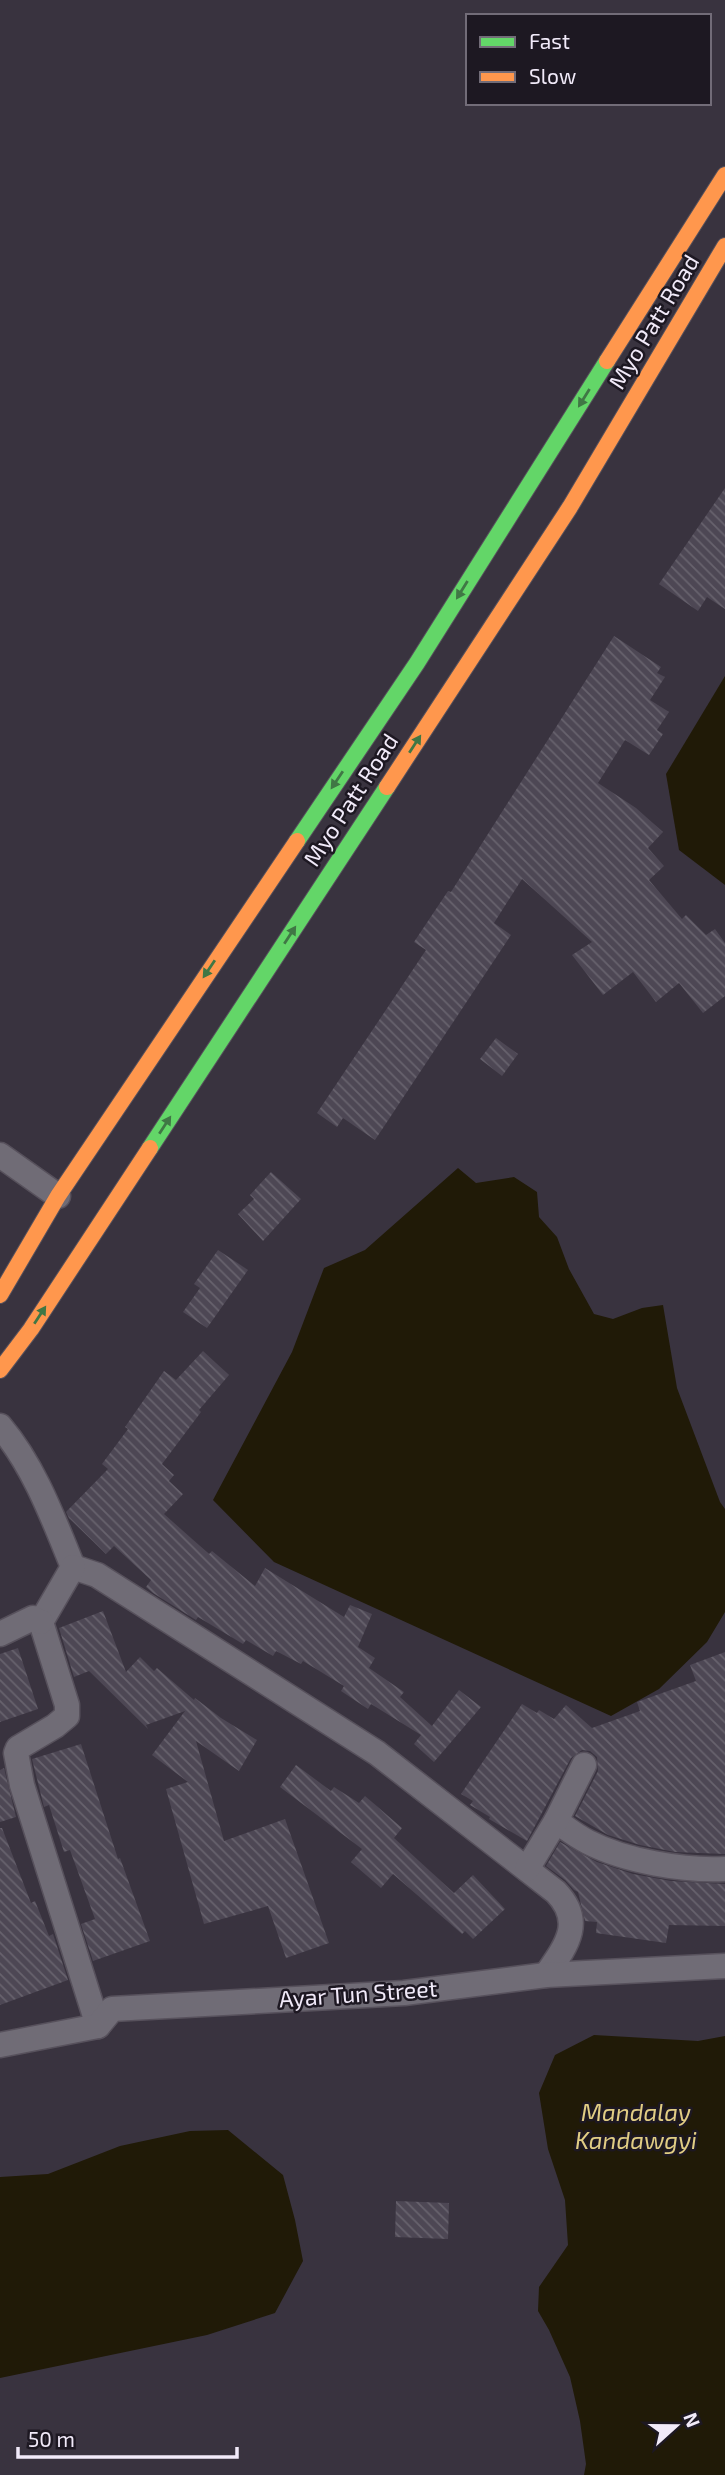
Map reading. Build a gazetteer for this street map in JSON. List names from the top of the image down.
{
  "streets": {
    "main road": ["Myo Patt Road"],
    "street": ["Ayar Tun Street"]
  },
  "water": ["Mandalay Kandawgyi"],
  "legend": ["Fast", "Slow"],
  "scale_bar": "50 m",
  "north": "right"
}
